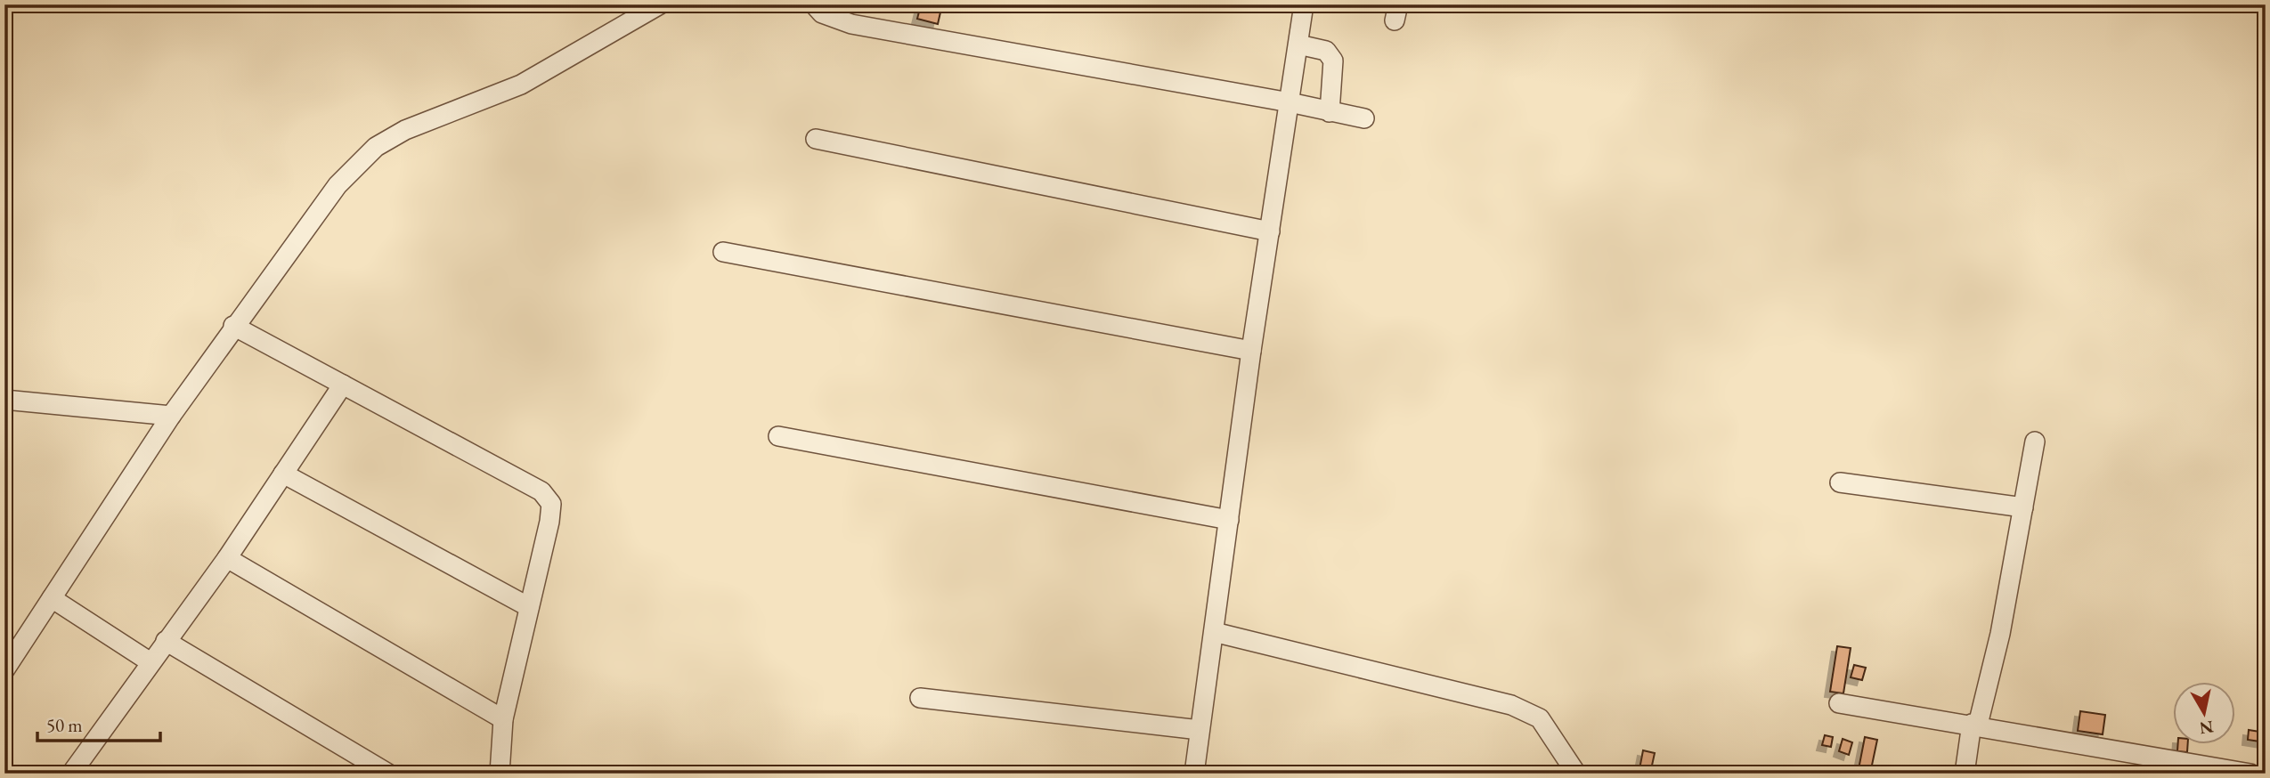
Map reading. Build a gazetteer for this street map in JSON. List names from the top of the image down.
{
  "scale_bar": "50 m",
  "north": "bottom"
}
